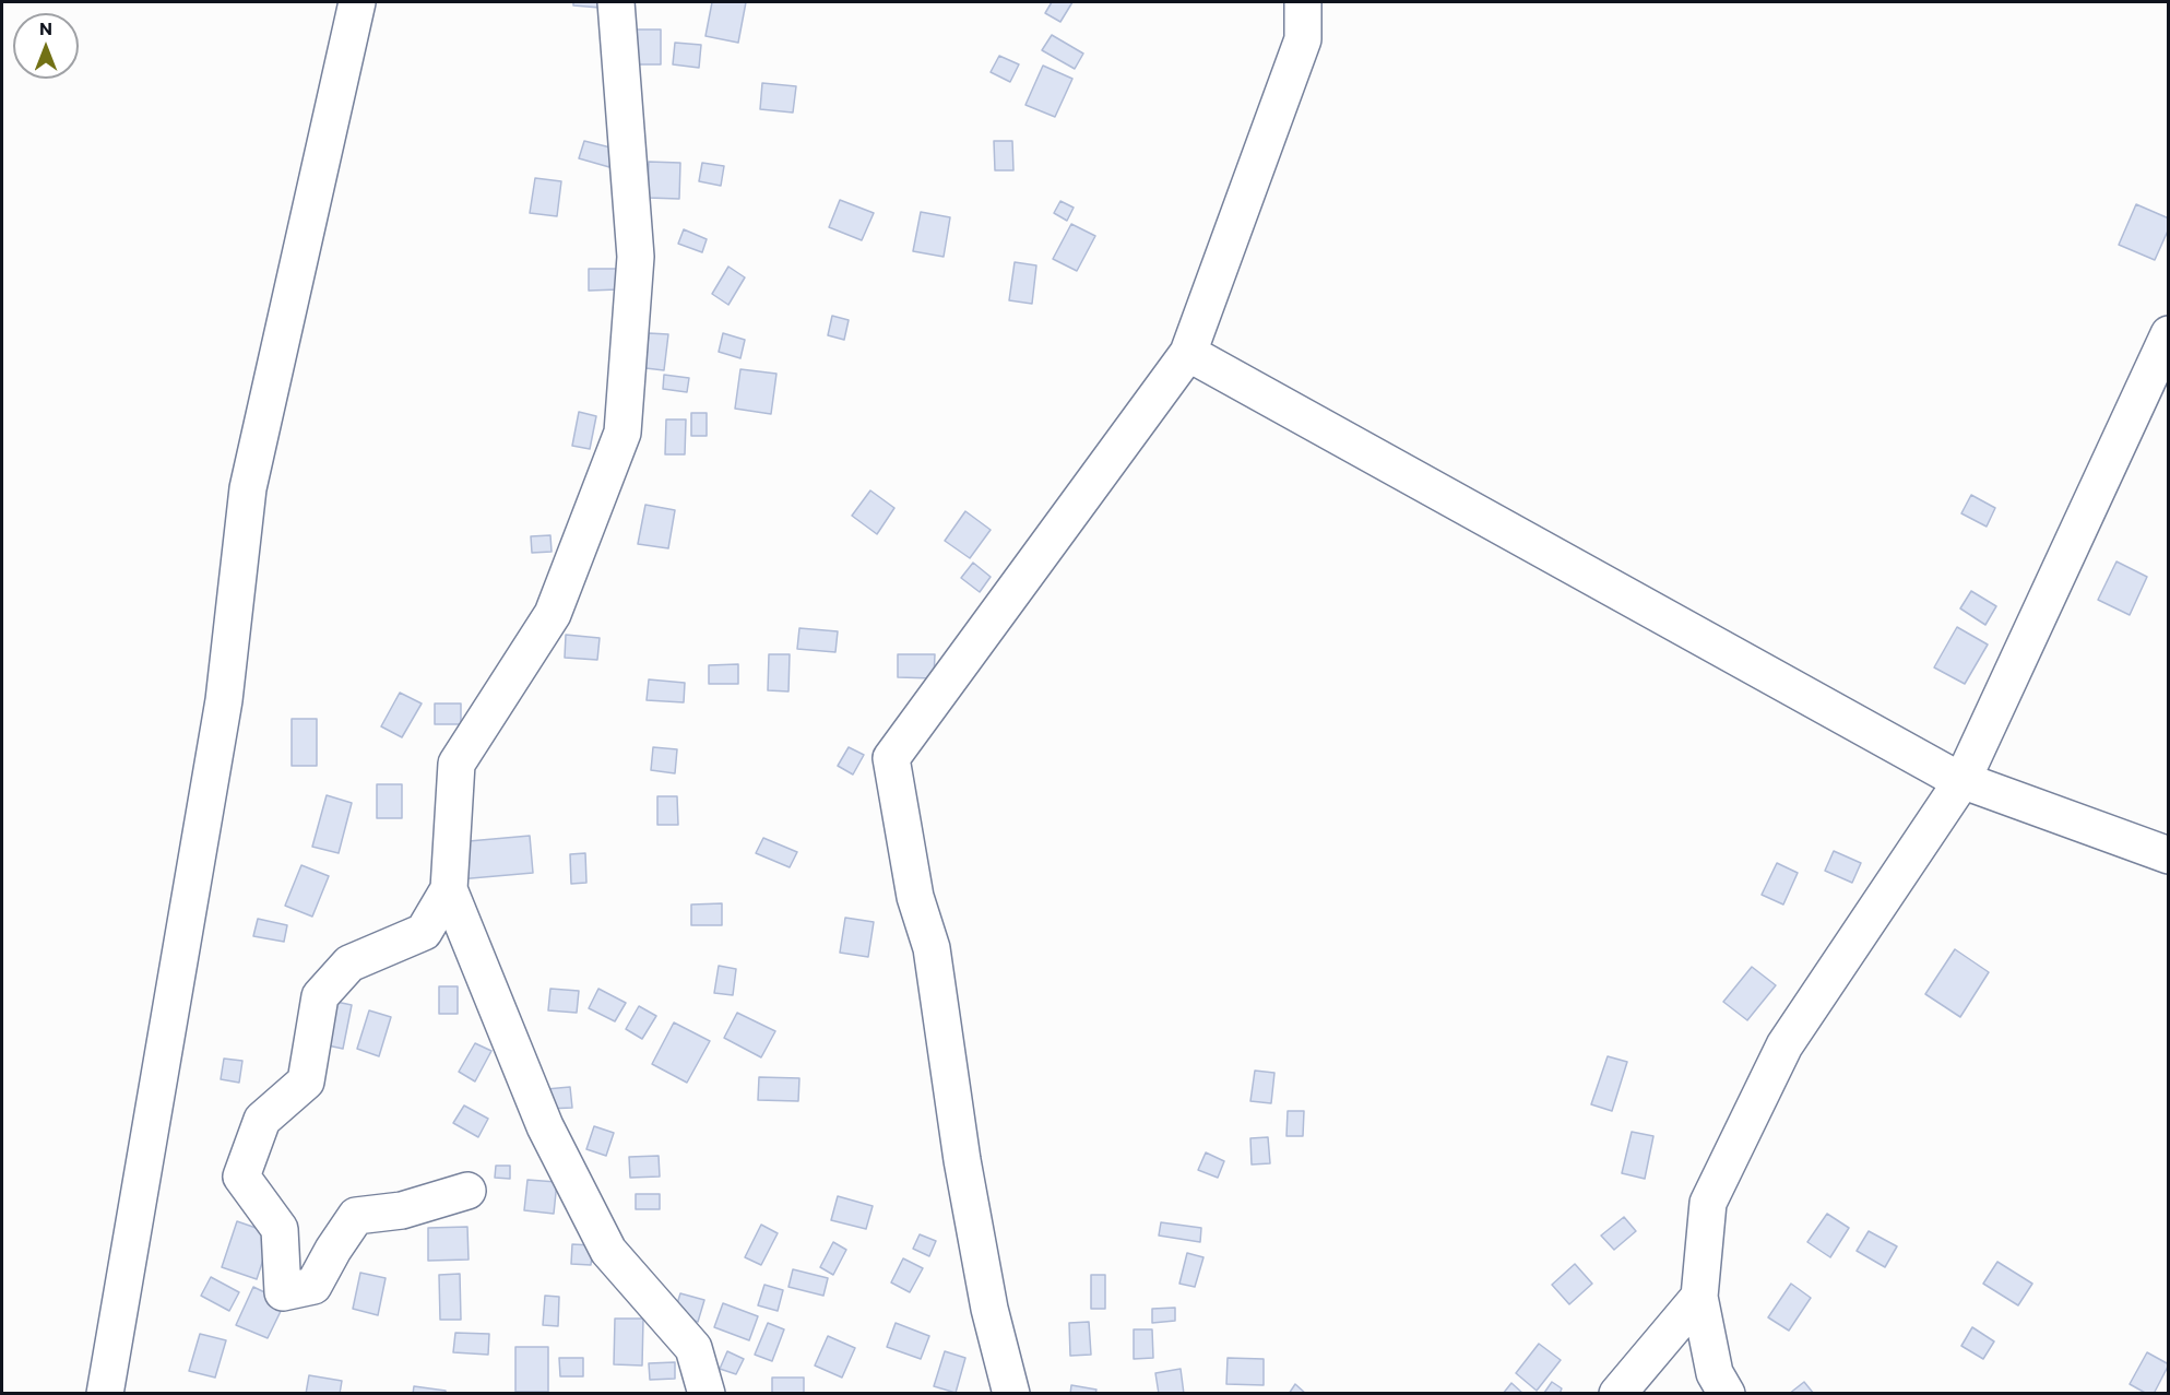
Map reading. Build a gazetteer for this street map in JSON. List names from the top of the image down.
{
  "north": "top"
}
